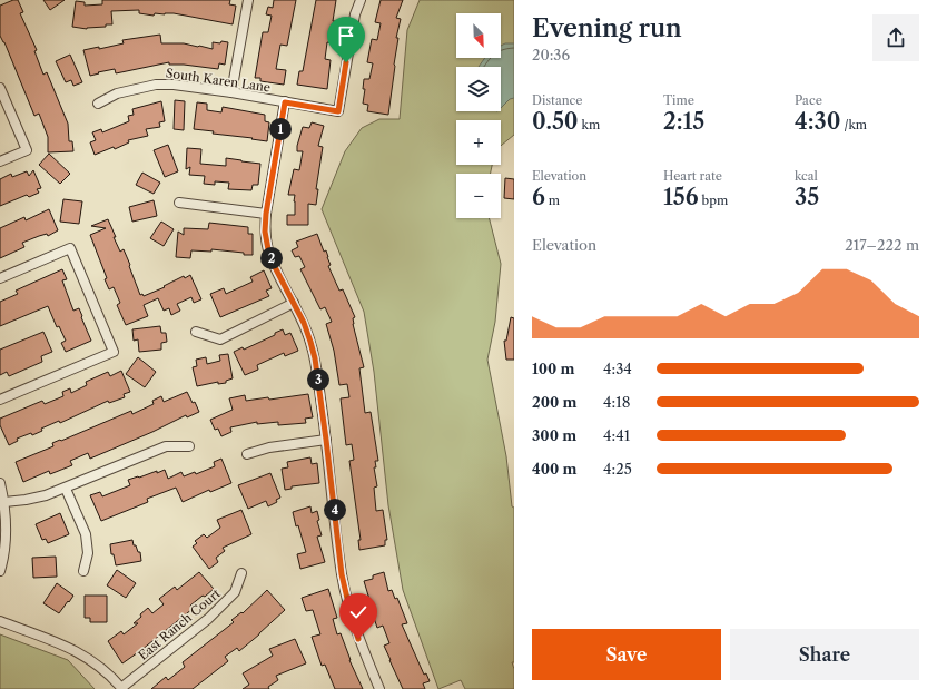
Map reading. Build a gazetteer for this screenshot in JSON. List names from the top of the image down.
{
  "streets": {
    "street": ["South Karen Lane", "East Ranch Court"]
  },
  "north": "bottom right",
  "page": {
    "heading": ["Evening run", "20:36"],
    "map_buttons": ["+", "−"],
    "stats": [
      ["Distance", "0.50 km"],
      ["Time", "2:15"],
      ["Pace", "4:30 /km"],
      ["Elevation", "6 m"],
      ["Heart rate", "156 bpm"],
      ["kcal", "35"]
    ],
    "pins": [
      "1",
      "2",
      "3",
      "4"
    ],
    "chart": ["Elevation", "217–222 m"],
    "list": [
      {
        "name": "100 m",
        "note": "4:34"
      },
      {
        "name": "200 m",
        "note": "4:18"
      },
      {
        "name": "300 m",
        "note": "4:41"
      },
      {
        "name": "400 m",
        "note": "4:25"
      }
    ],
    "buttons": ["Save", "Share"]
  }
}
